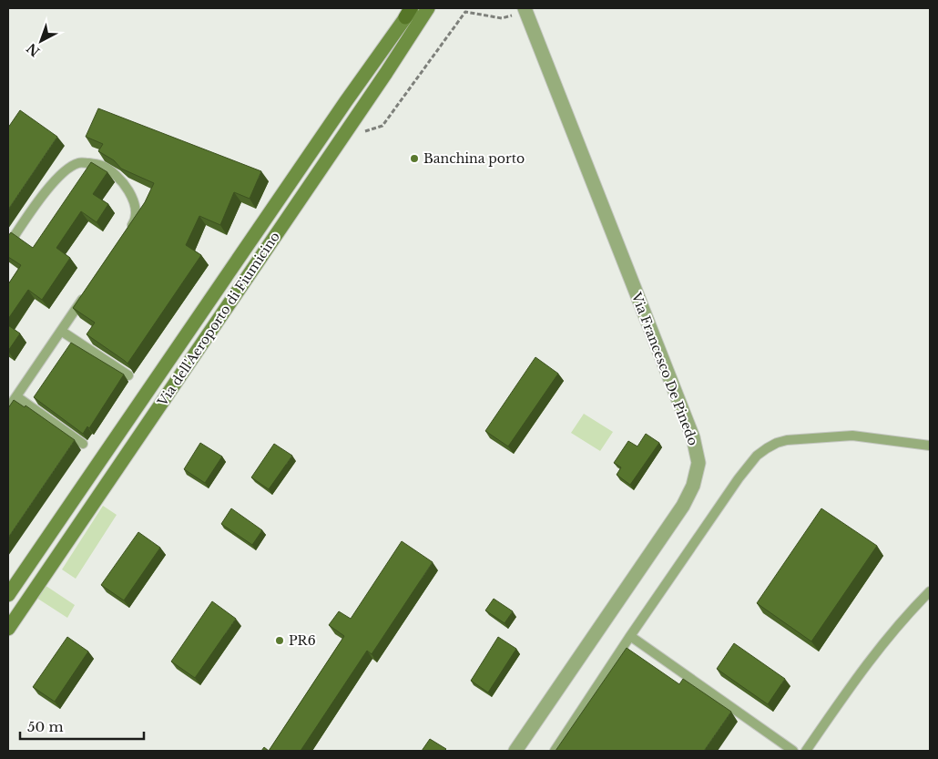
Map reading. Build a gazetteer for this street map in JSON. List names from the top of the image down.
{
  "streets": {
    "street": ["Via dell'Aeroporto di Fiumicino", "Via Francesco De Pinedo"]
  },
  "places": ["Banchina porto", "PR6"],
  "scale_bar": "50 m",
  "north": "bottom left"
}
